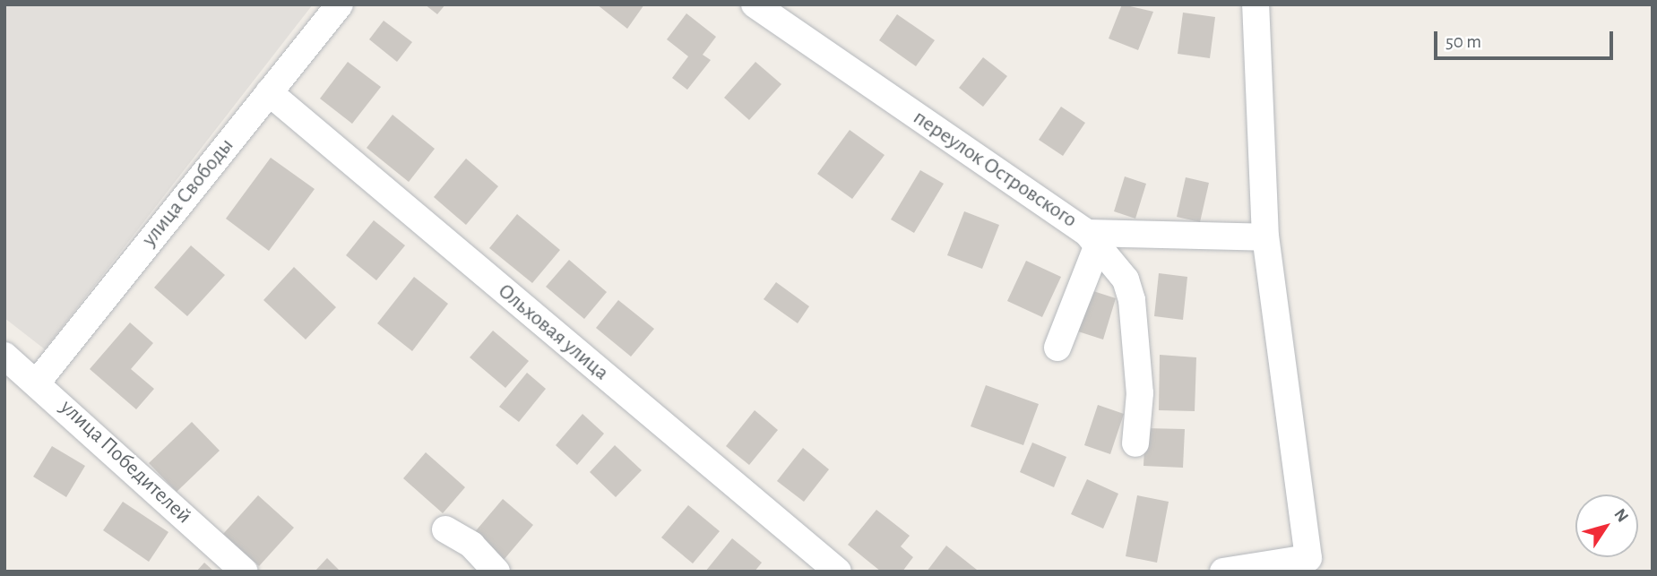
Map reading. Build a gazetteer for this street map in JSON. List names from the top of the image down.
{
  "streets": {
    "street": [
      "переулок Островского",
      "улица Свободы",
      "Ольховая улица",
      "улица Победителей"
    ]
  },
  "crossings": [
    ["улица Свободы", "Ольховая улица"],
    ["улица Свободы", "улица Победителей"]
  ],
  "scale_bar": "50 m",
  "north": "top right"
}
